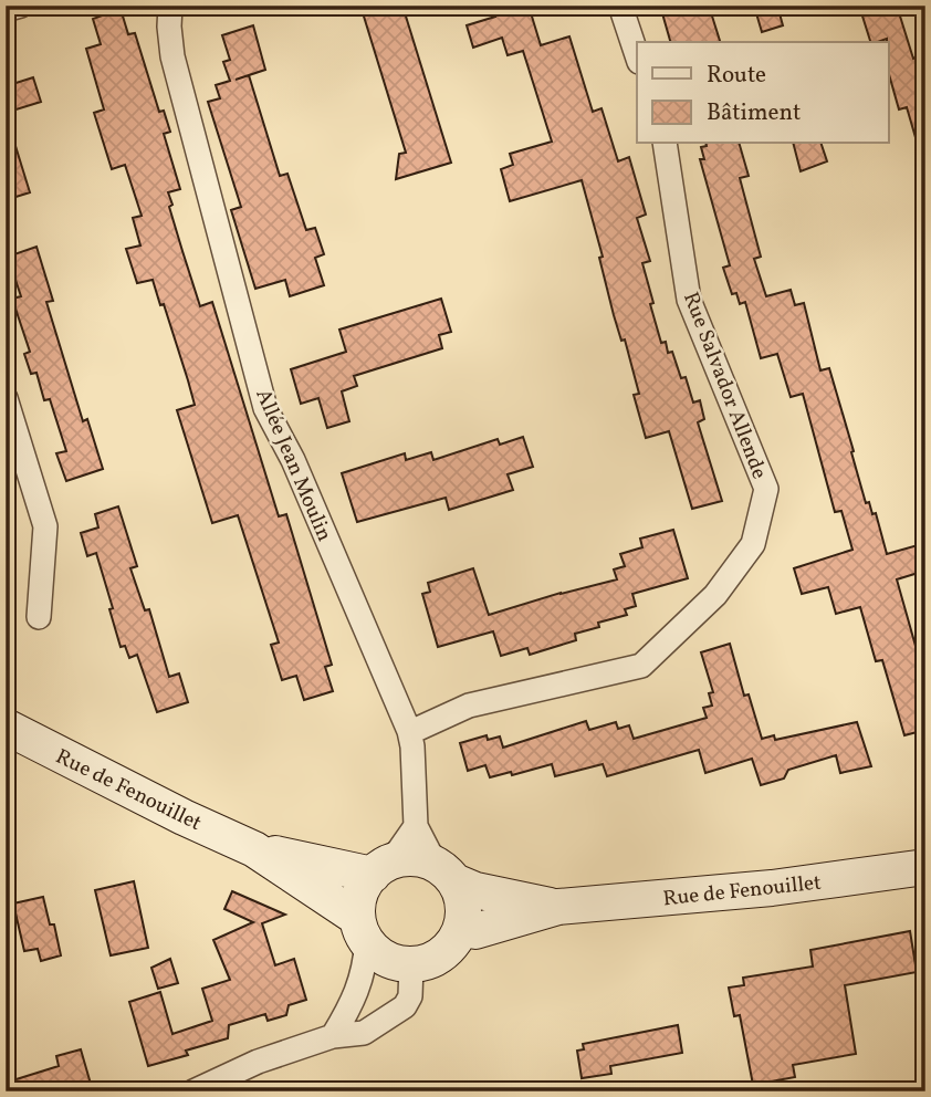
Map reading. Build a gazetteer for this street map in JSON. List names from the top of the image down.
{
  "streets": {
    "main road": ["Rue de Fenouillet"],
    "street": ["Rue Salvador Allende", "Allée Jean Moulin"]
  },
  "crossings": [
    ["Rue Salvador Allende", "Allée Jean Moulin"],
    ["Allée Jean Moulin", "Rue de Fenouillet"]
  ],
  "legend": ["Route", "Bâtiment"]
}
